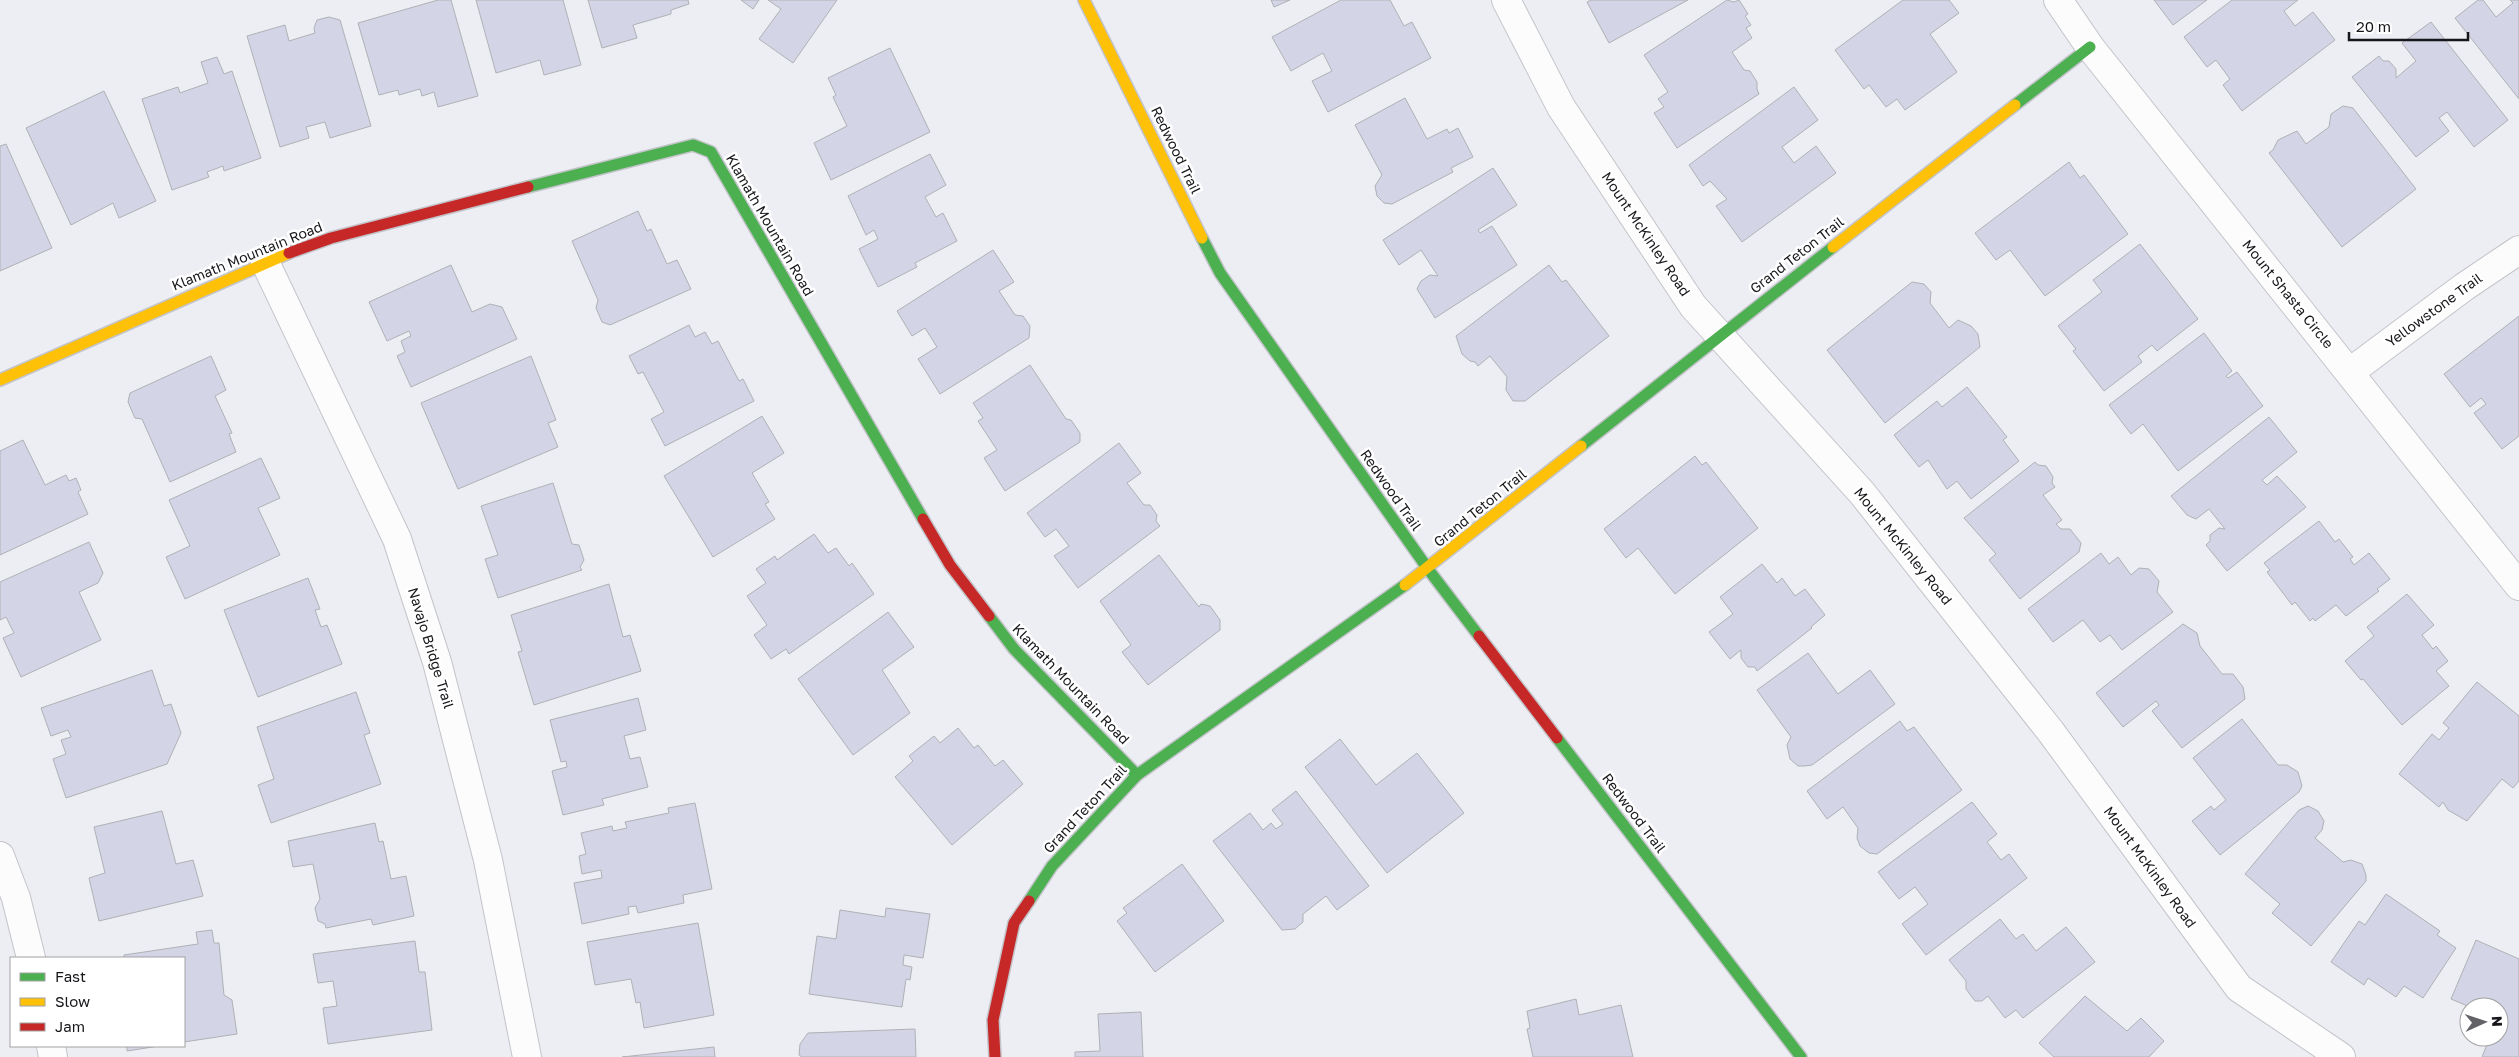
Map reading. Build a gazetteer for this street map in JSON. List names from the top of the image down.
{
  "streets": {
    "street": [
      "Redwood Trail",
      "Klamath Mountain Road",
      "Mount McKinley Road",
      "Grand Teton Trail",
      "Mount Shasta Circle",
      "Yellowstone Trail",
      "Navajo Bridge Trail"
    ]
  },
  "crossings": [
    ["Redwood Trail", "Grand Teton Trail"],
    ["Klamath Mountain Road", "Grand Teton Trail"],
    ["Klamath Mountain Road", "Navajo Bridge Trail"],
    ["Mount McKinley Road", "Grand Teton Trail"],
    ["Grand Teton Trail", "Mount Shasta Circle"],
    ["Mount Shasta Circle", "Yellowstone Trail"]
  ],
  "legend": ["Fast", "Slow", "Jam"],
  "scale_bar": "20 m",
  "north": "right"
}
